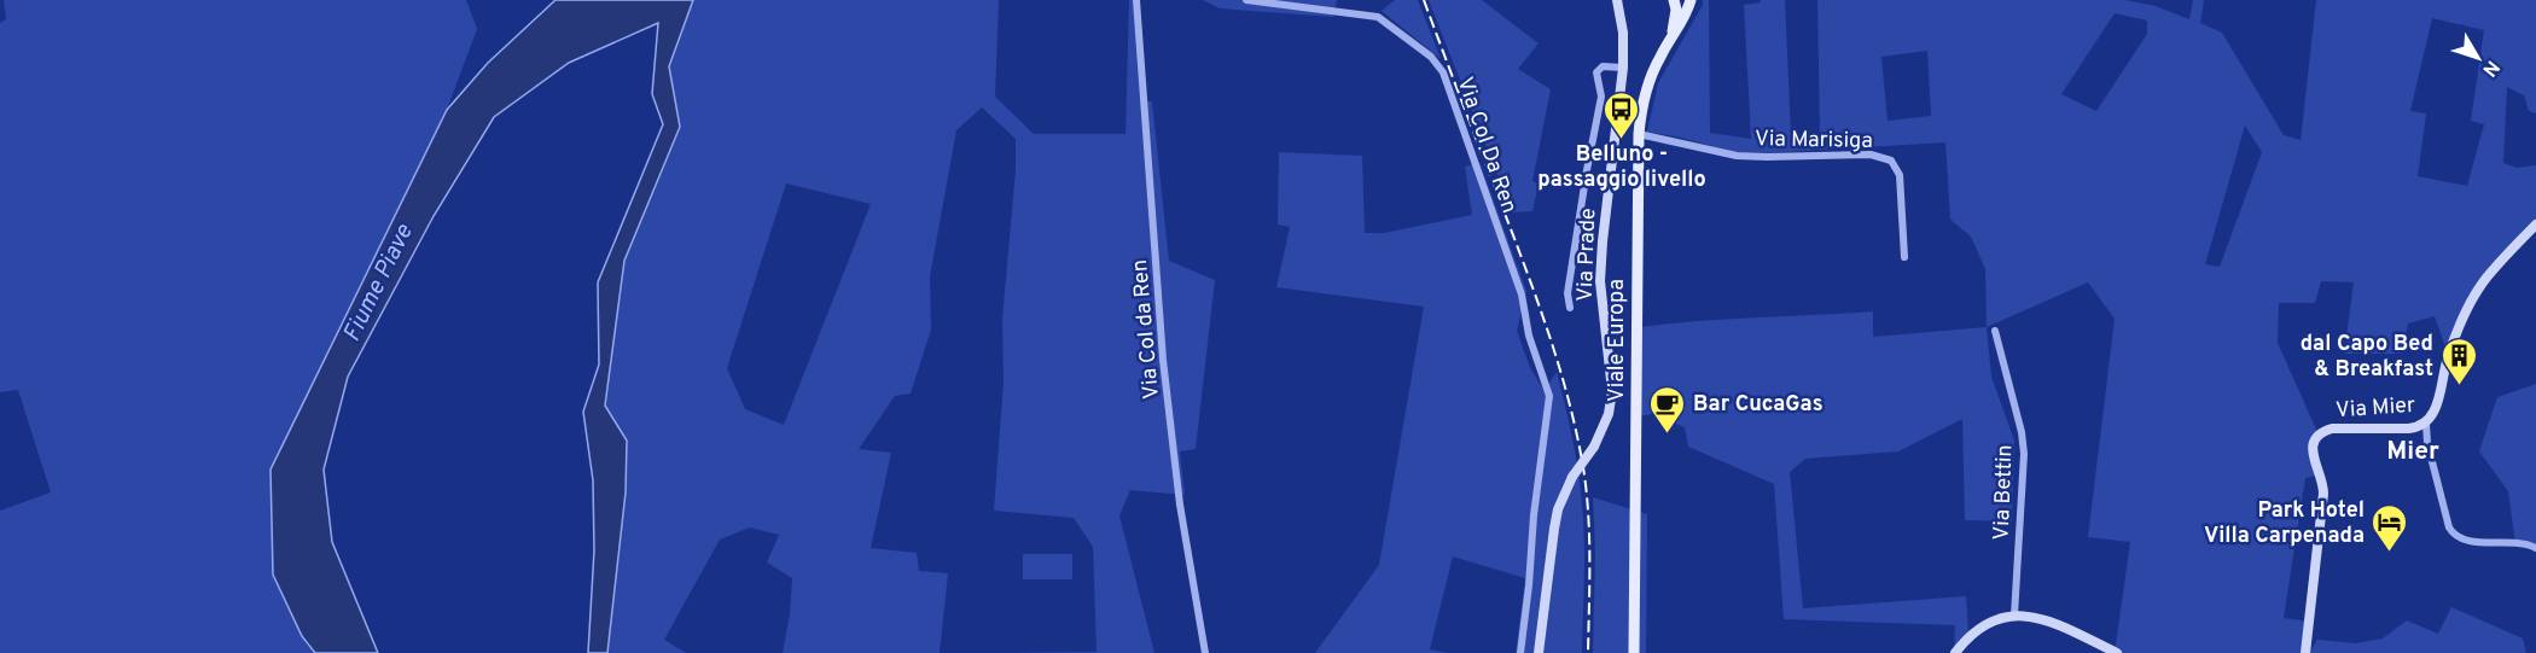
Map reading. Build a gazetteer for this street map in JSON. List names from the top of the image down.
{
  "streets": {
    "main road": ["Viale Europa"],
    "street": [
      "Via Marisiga",
      "Via Col Da Ren",
      "Via Prade",
      "Via Col da Ren",
      "Via Mier",
      "Via Bettin"
    ]
  },
  "crossings": [
    ["Via Marisiga", "Viale Europa"]
  ],
  "districts": ["Mier"],
  "water": ["Fiume Piave"],
  "places": {
    "bus stop": ["Belluno - passaggio livello"],
    "building": ["dal Capo Bed & Breakfast"],
    "cafe": ["Bar CucaGas"],
    "hotel": ["Park Hotel Villa Carpenada"]
  },
  "north": "bottom right"
}
